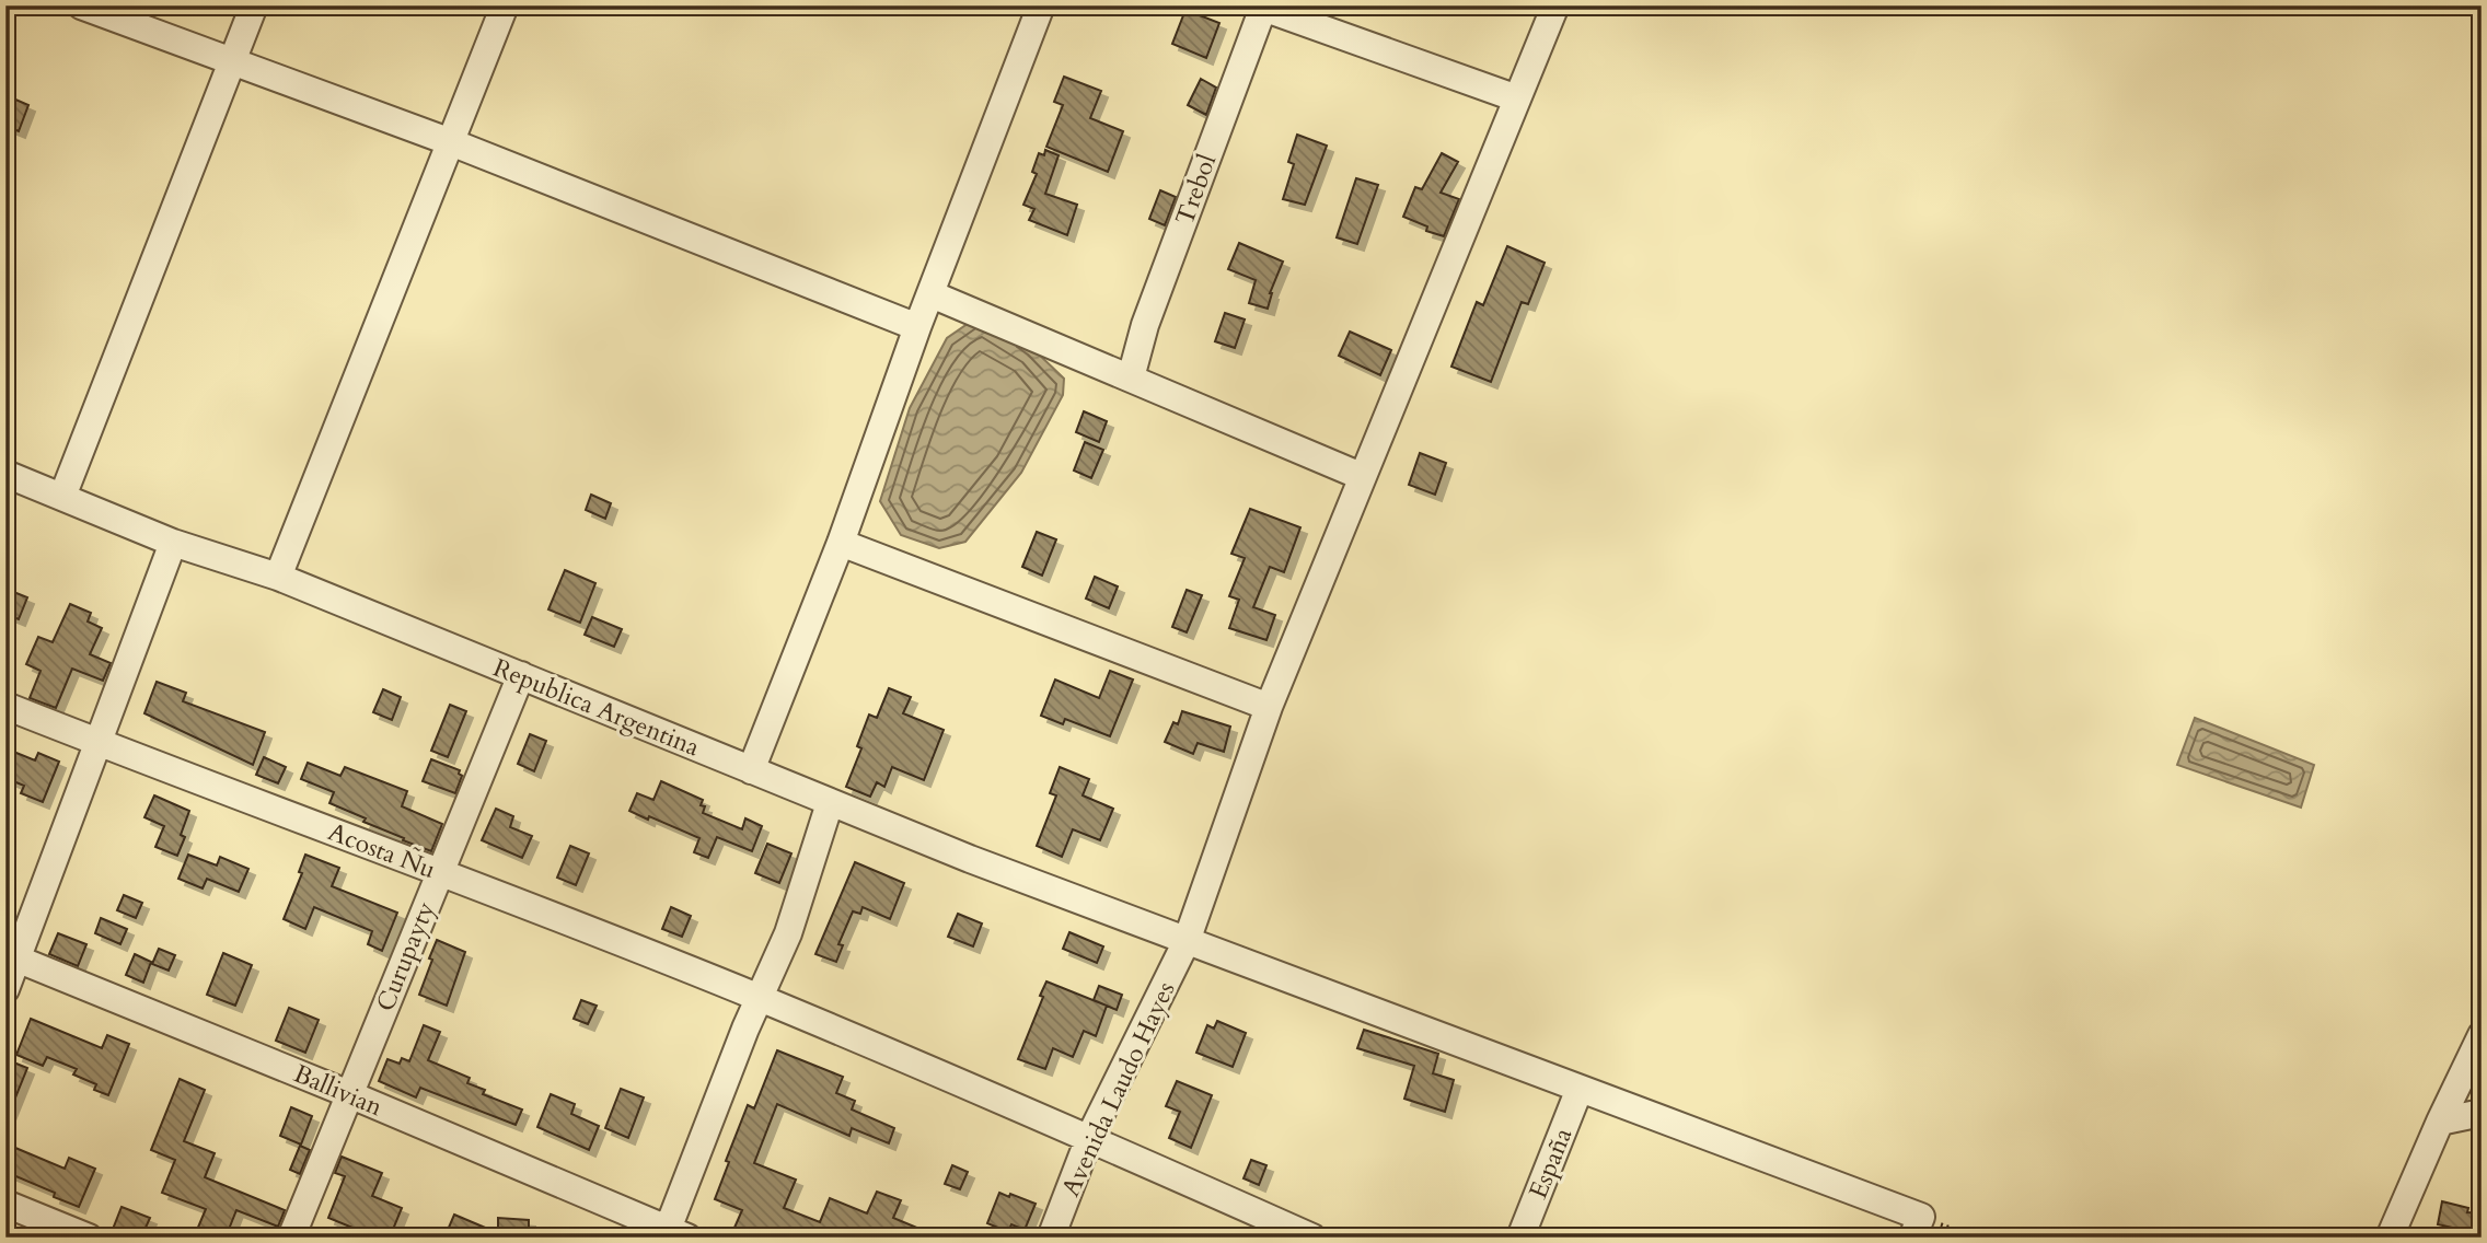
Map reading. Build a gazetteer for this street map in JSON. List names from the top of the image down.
{
  "streets": {
    "street": [
      "Trebol",
      "Republica Argentina",
      "Acosta Ñu",
      "Curupayty",
      "Avenida Laudo Hayes",
      "Ballivian",
      "España"
    ]
  },
  "crossings": [
    ["Republica Argentina", "Curupayty"],
    ["Republica Argentina", "Avenida Laudo Hayes"],
    ["Republica Argentina", "España"],
    ["Acosta Ñu", "Curupayty"],
    ["Acosta Ñu", "Avenida Laudo Hayes"],
    ["Curupayty", "Ballivian"]
  ]
}
